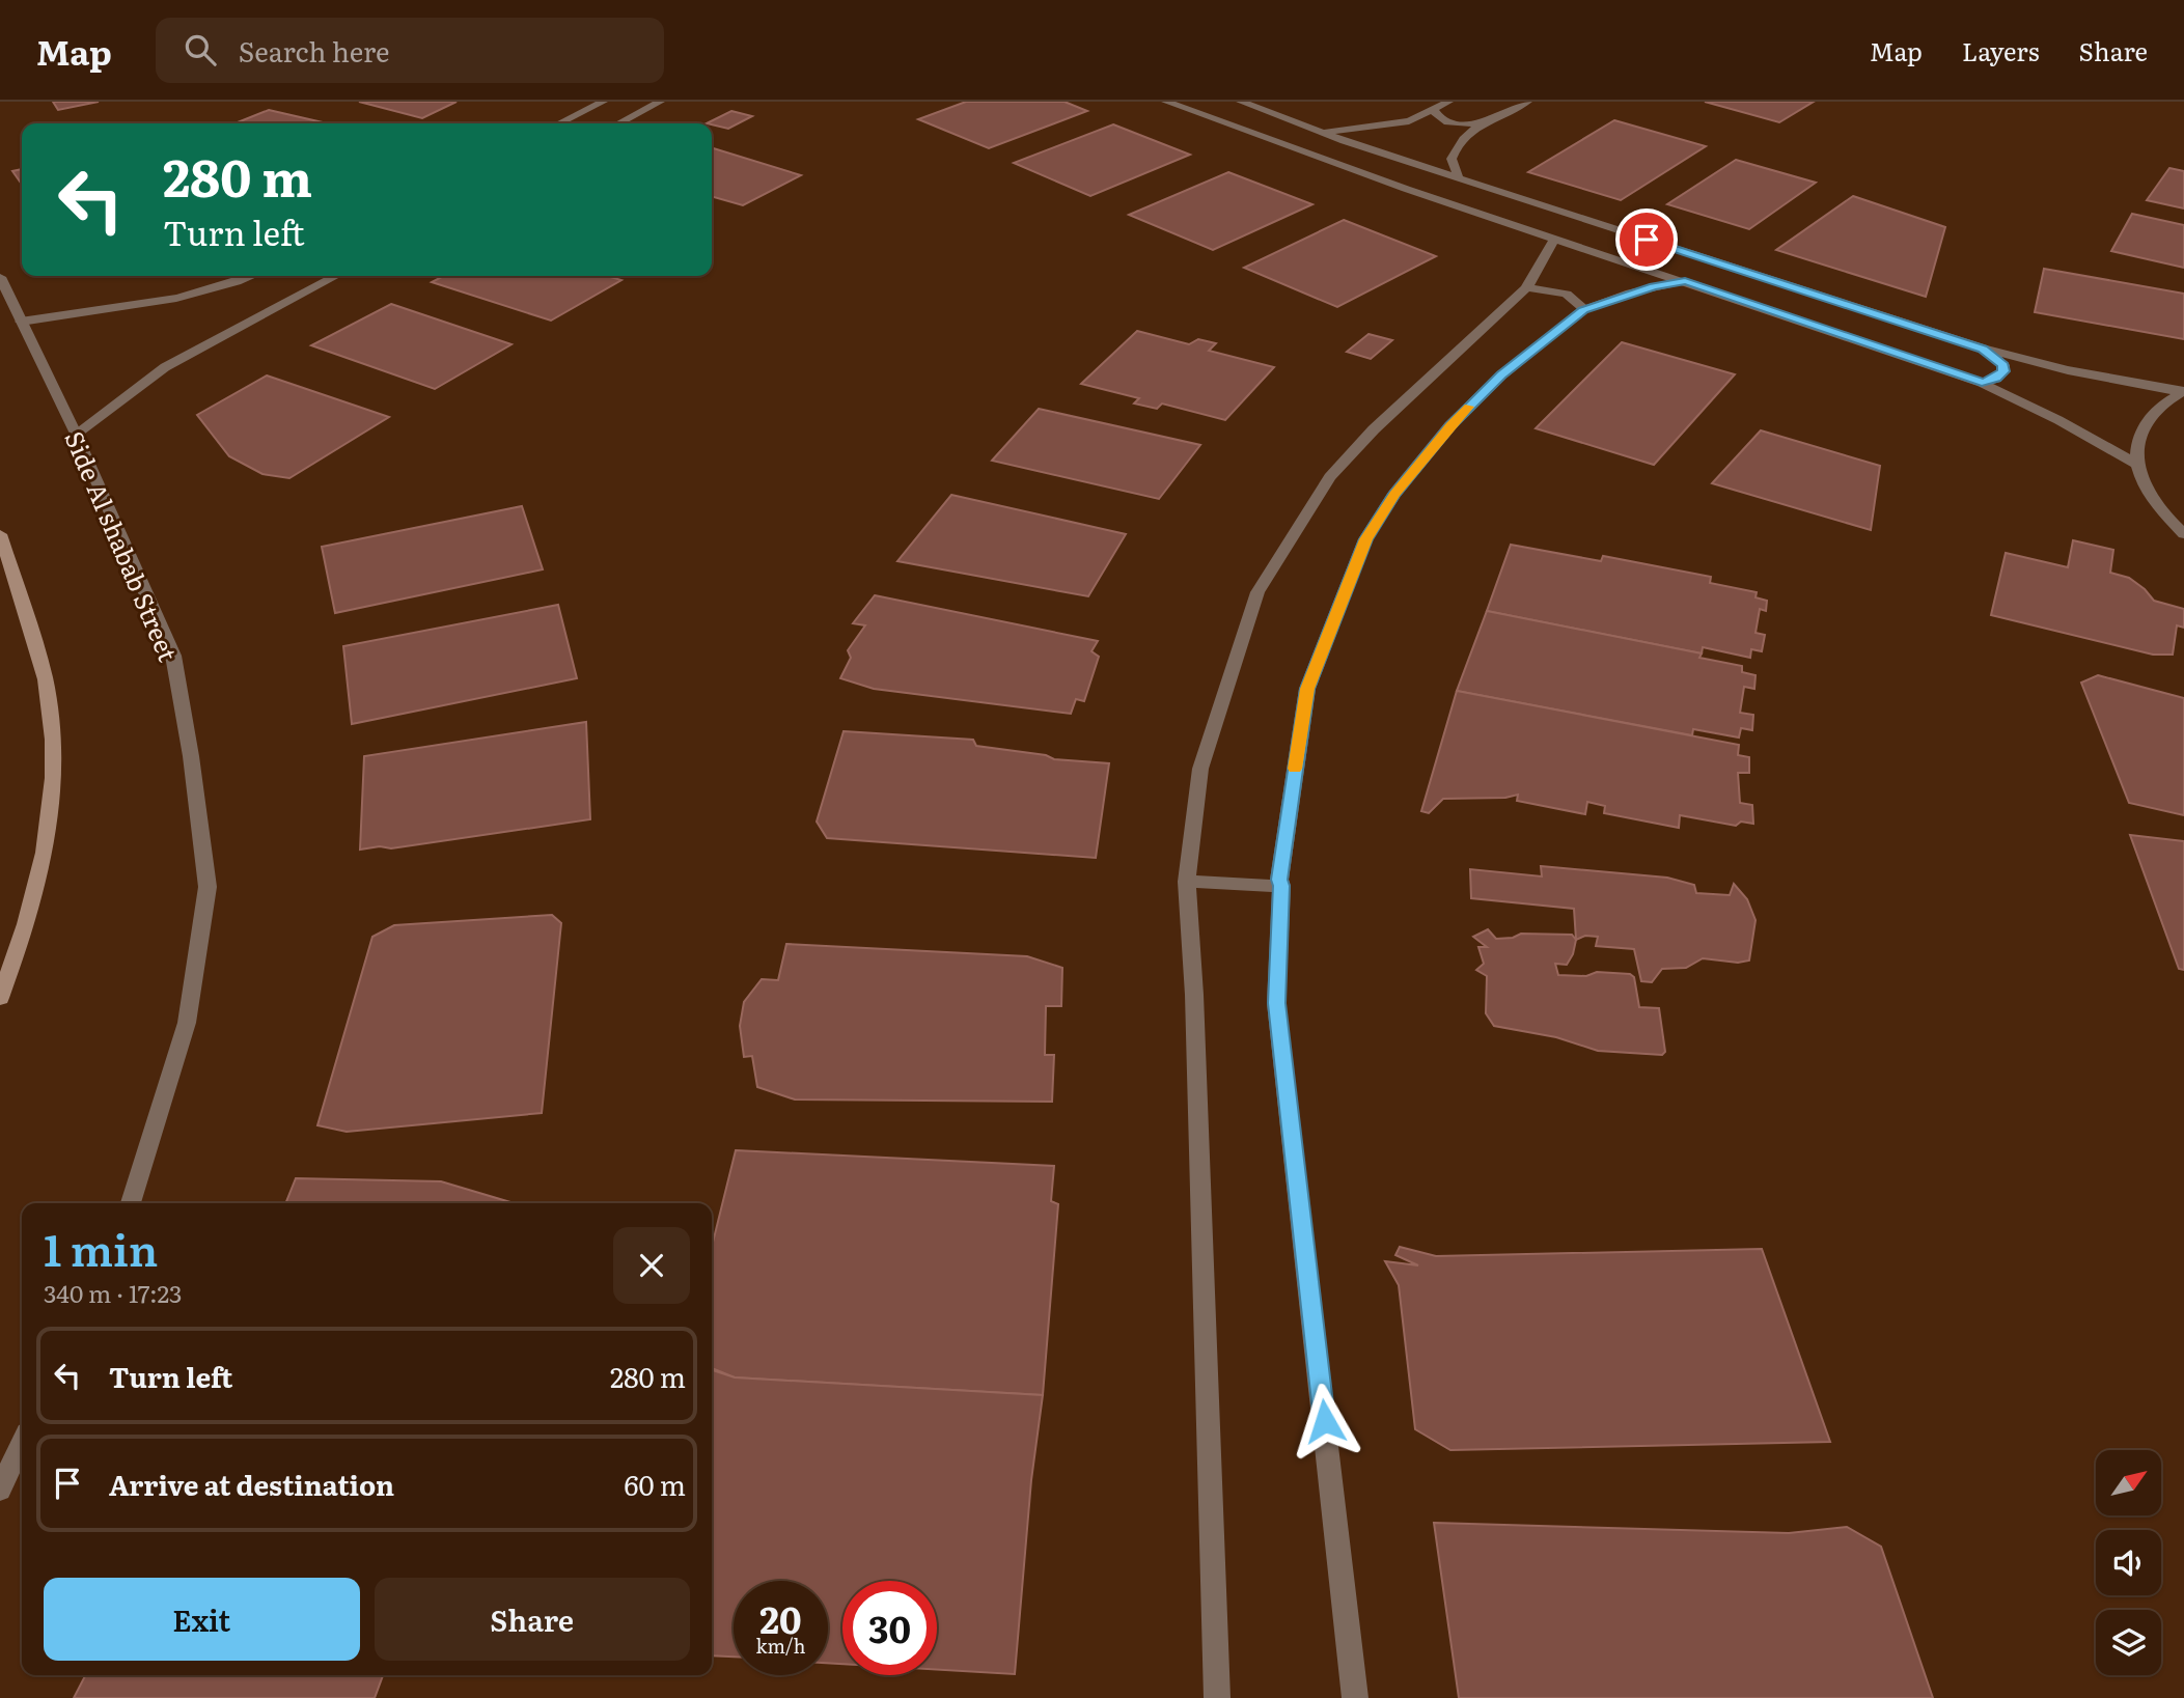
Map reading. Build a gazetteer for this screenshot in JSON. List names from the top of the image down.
{
  "streets": {
    "street": ["Side Al shabab Street"]
  },
  "north": "top right",
  "page": {
    "header": "Map",
    "search": "Search here",
    "nav": ["Map", "Layers", "Share"],
    "turn": ["280 m", "Turn left"],
    "heading": ["1 min", "340 m · 17:23"],
    "list": [
      {
        "name": "Turn left",
        "value": "280 m"
      },
      {
        "name": "Arrive at destination",
        "value": "60 m"
      }
    ],
    "buttons": ["Exit", "Share"],
    "speed": "20 km/h",
    "limit": "30"
  }
}
